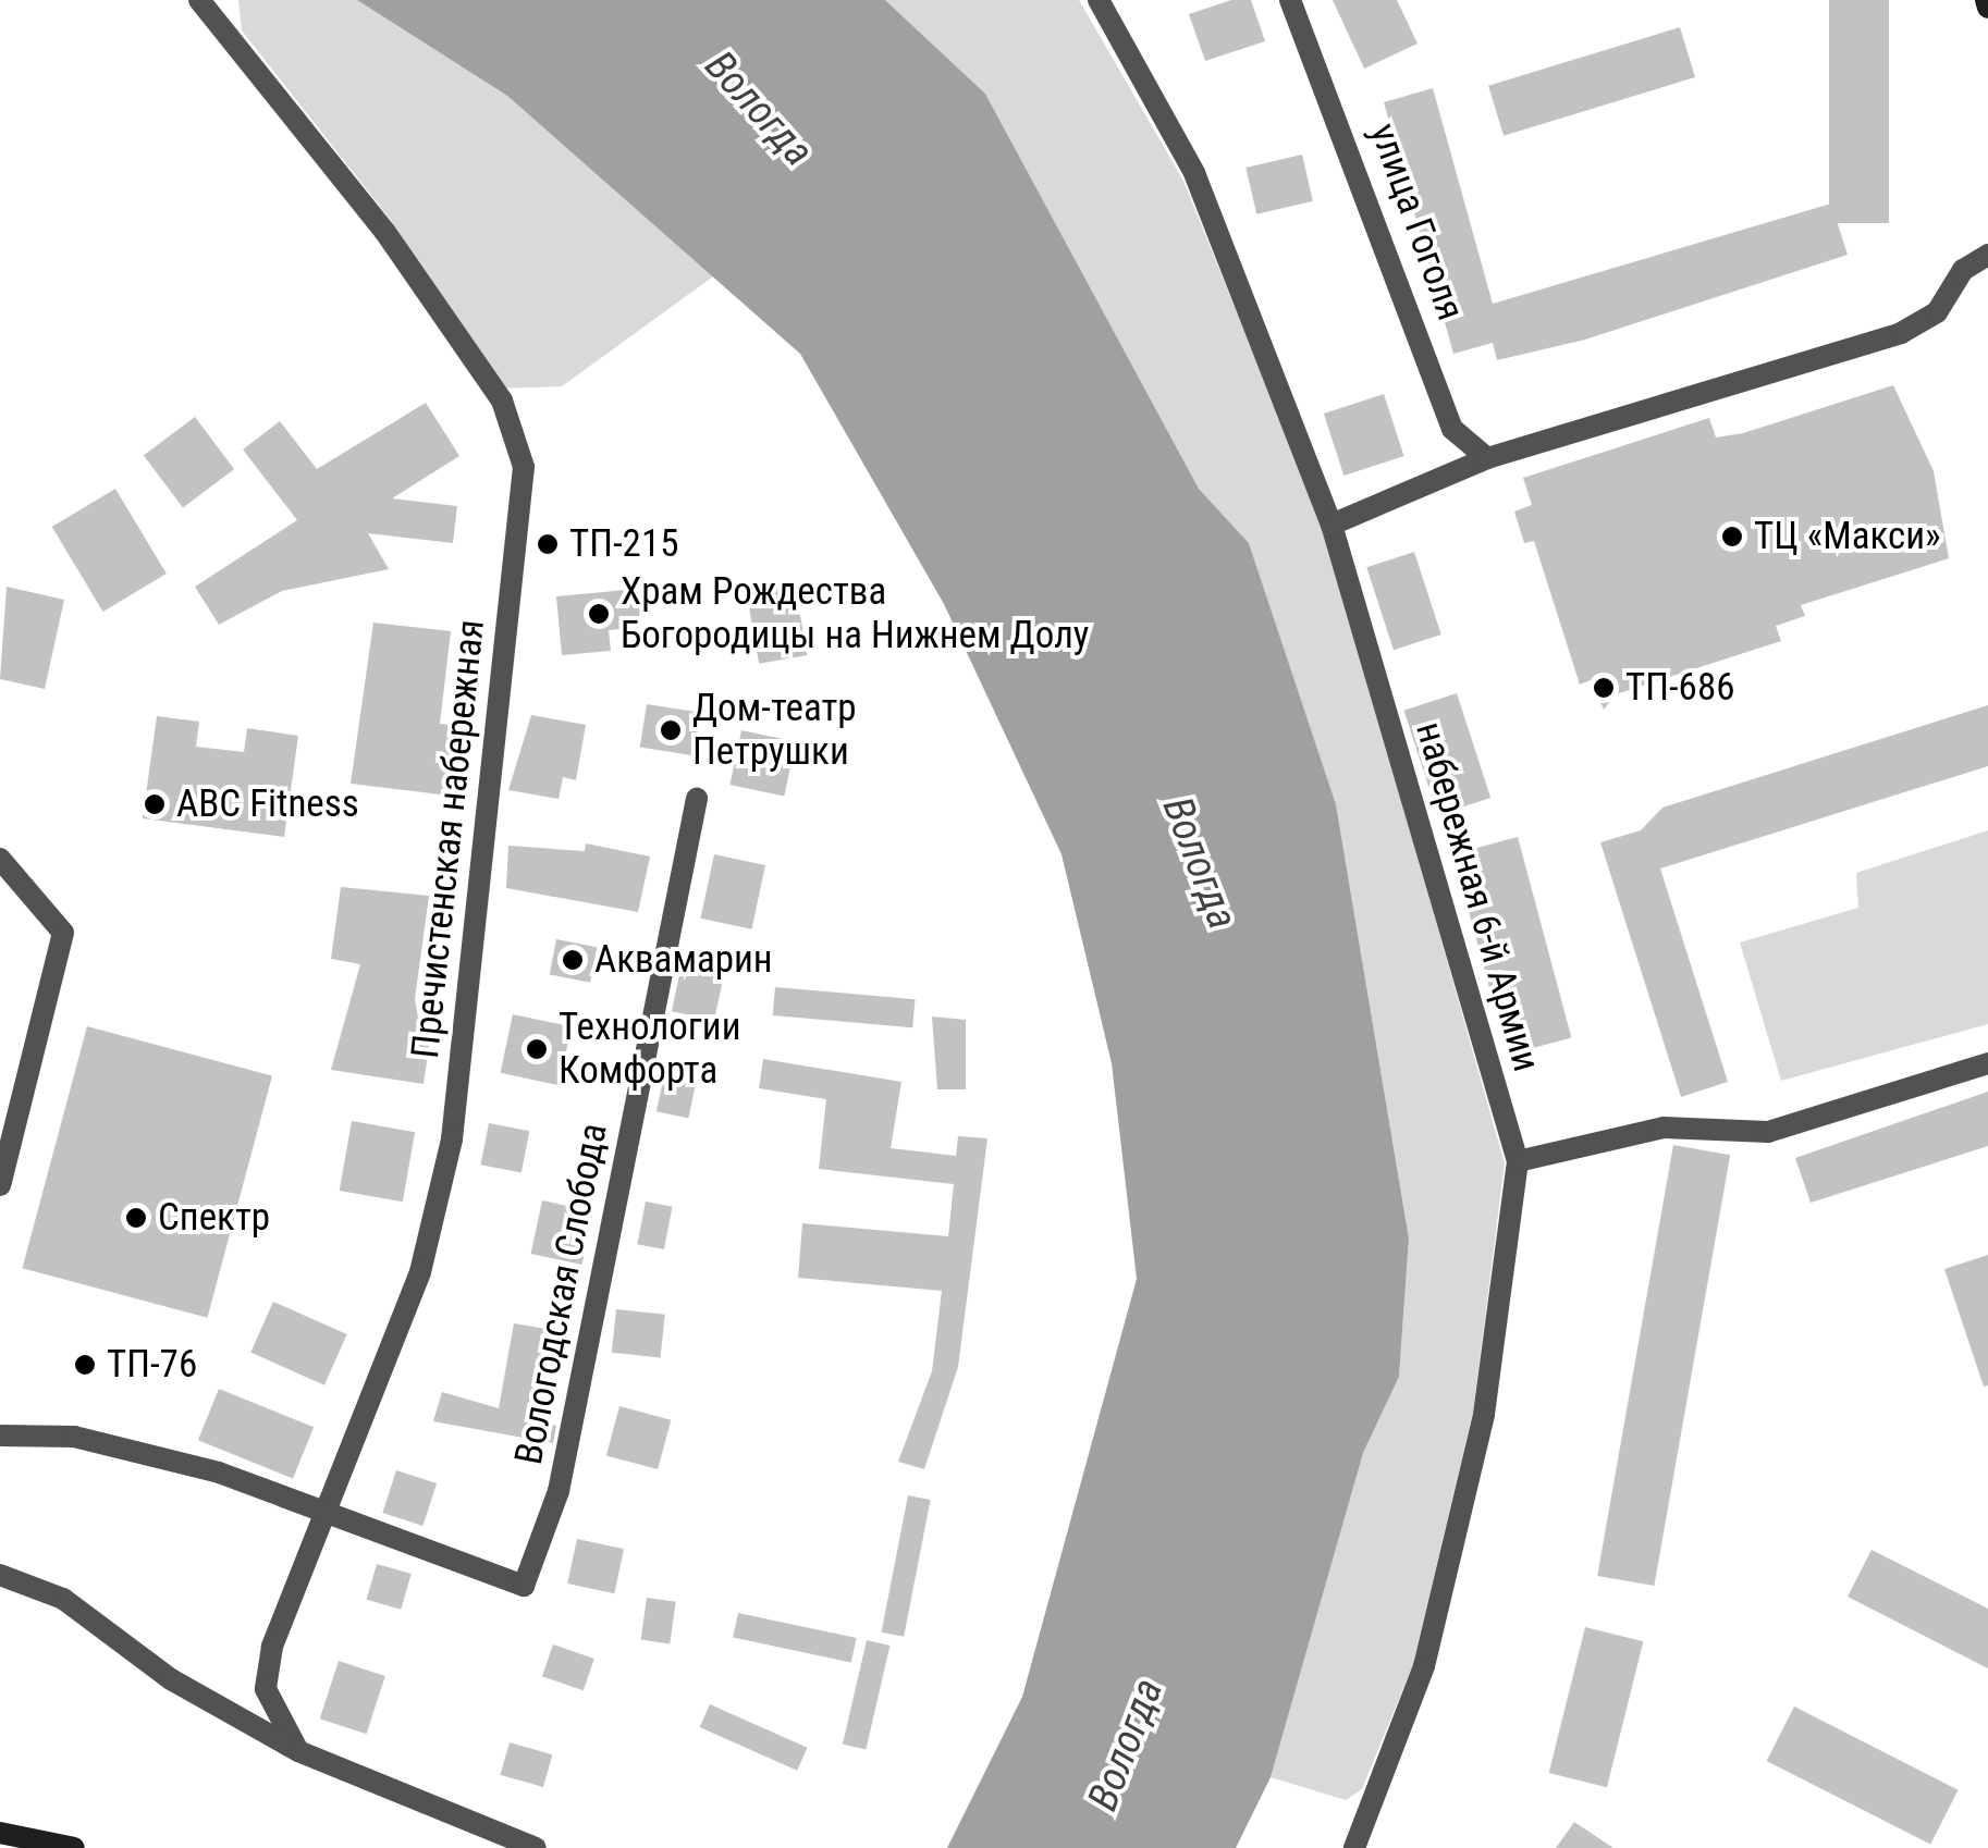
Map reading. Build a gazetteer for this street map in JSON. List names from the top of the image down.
{
  "streets": {
    "street": [
      "улица Гоголя",
      "Пречистенская набережная",
      "набережная 6-й Армии",
      "Вологодская Слобода"
    ]
  },
  "crossings": [
    ["Пречистенская набережная", "Вологодская Слобода"]
  ],
  "water": ["Вологда"],
  "places": [
    "ТЦ «Макси»",
    "ТП-215",
    "Храм Рождества Богородицы на Нижнем Долу",
    "ТП-686",
    "Дом-театр Петрушки",
    "ABC Fitness",
    "Аквамарин",
    "Технологии Комфорта",
    "Спектр",
    "ТП-76"
  ]
}
